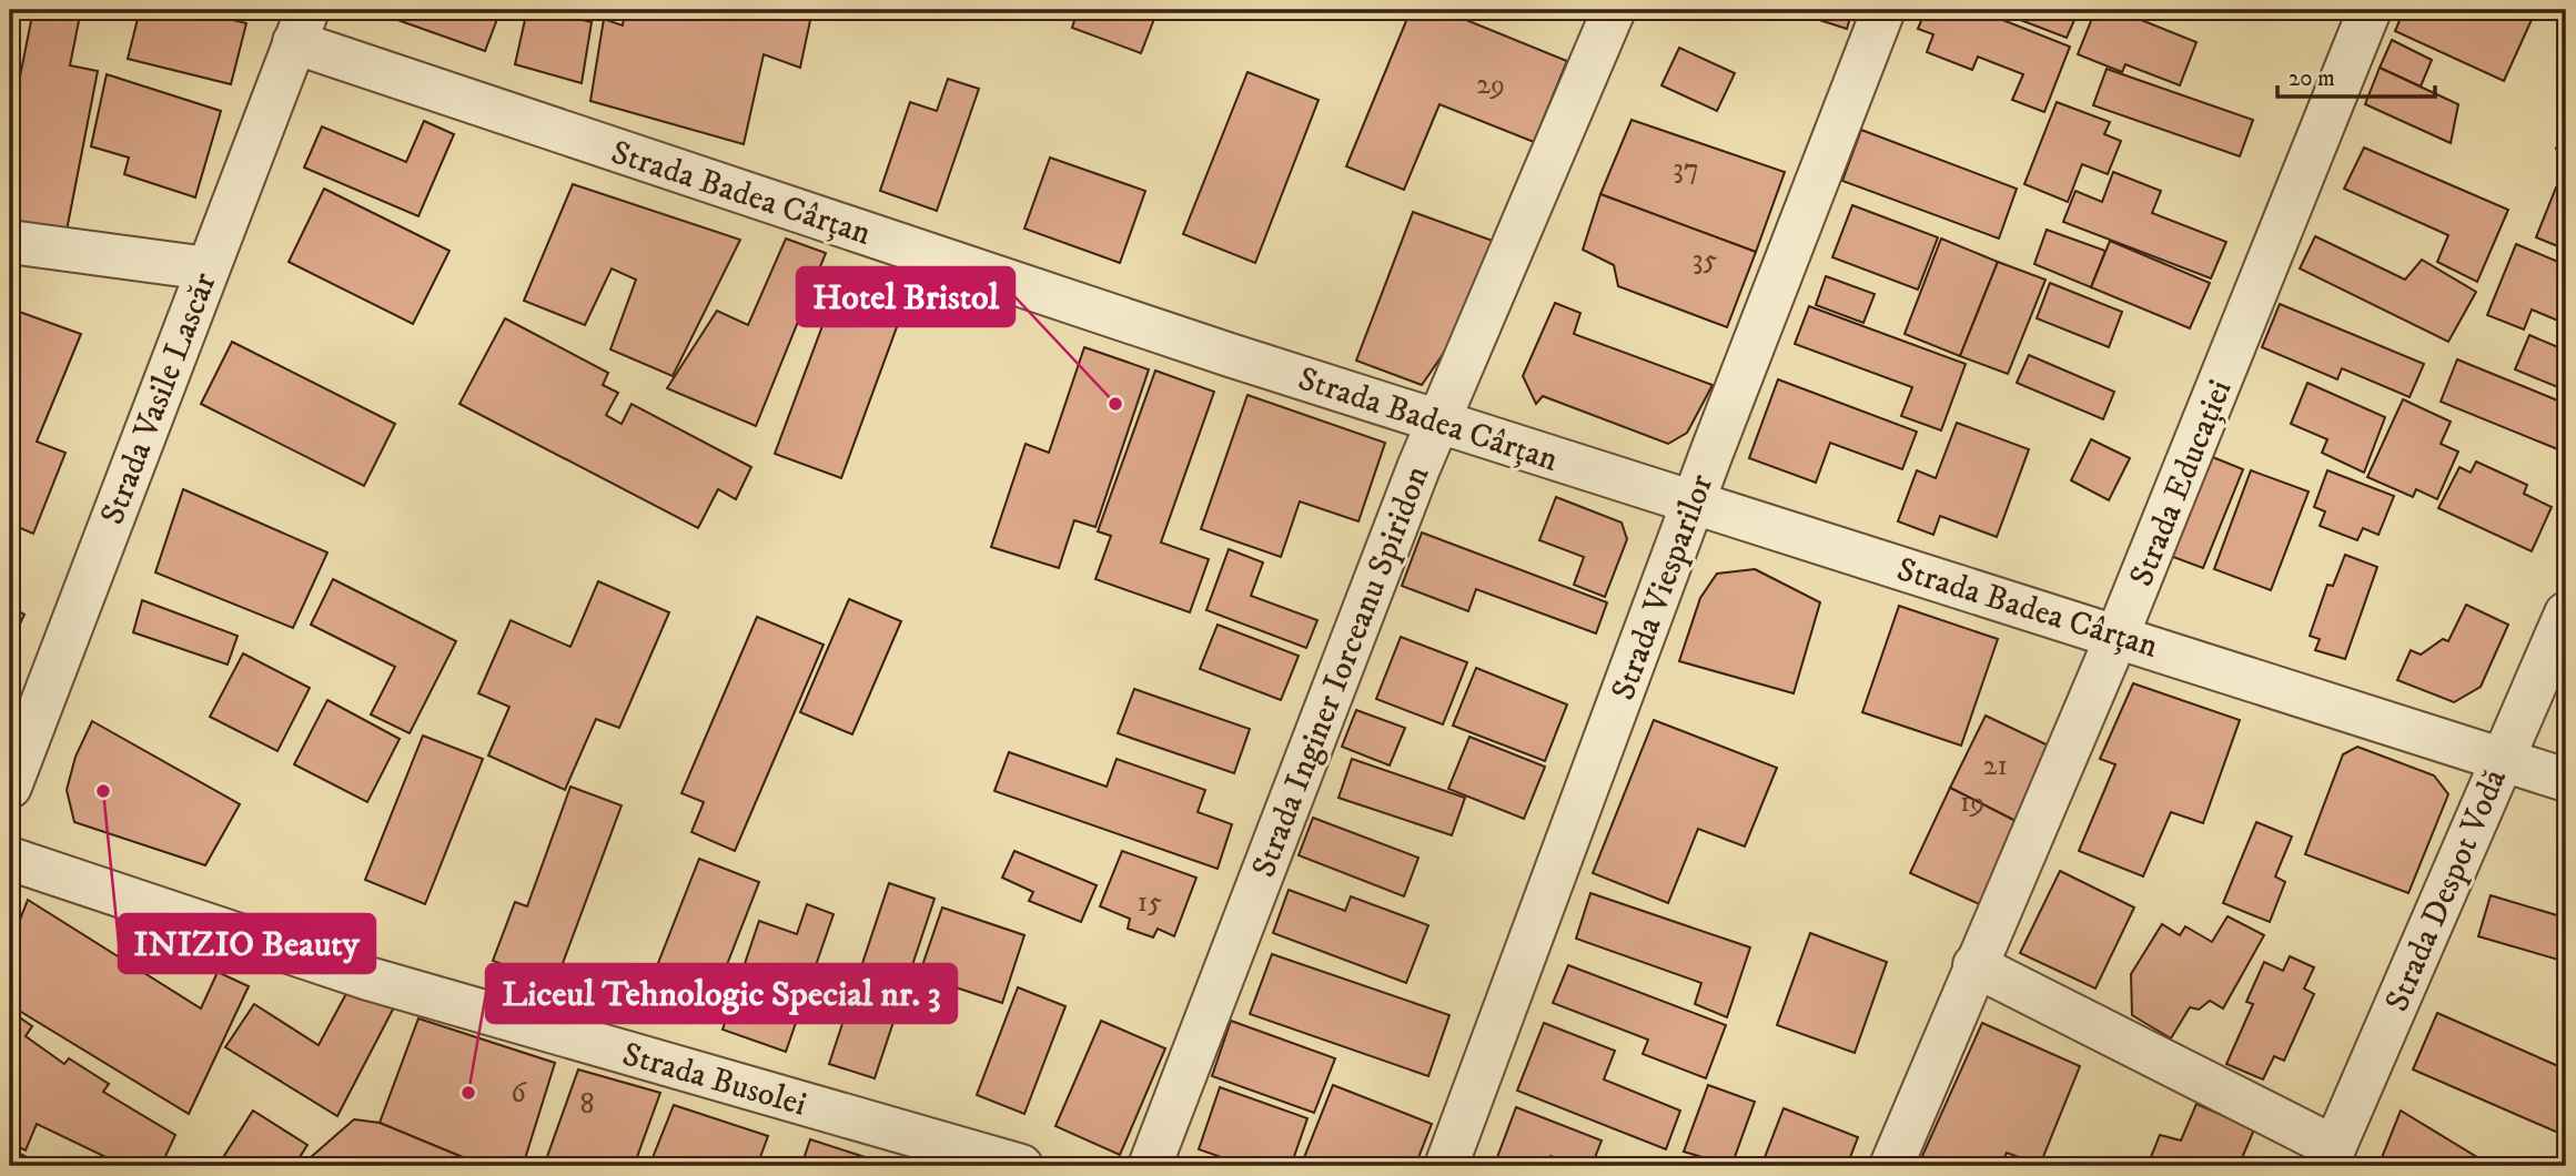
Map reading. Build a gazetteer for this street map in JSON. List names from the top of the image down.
{
  "streets": {
    "street": [
      "Strada Badea Cârțan",
      "Strada Vasile Lascăr",
      "Strada Educației",
      "Strada Viesparilor",
      "Strada Inginer Iorceanu Spiridon",
      "Strada Despot Vodă",
      "Strada Busolei"
    ]
  },
  "crossings": [
    ["Strada Badea Cârțan", "Strada Vasile Lascăr"],
    ["Strada Badea Cârțan", "Strada Educației"],
    ["Strada Badea Cârțan", "Strada Viesparilor"],
    ["Strada Badea Cârțan", "Strada Inginer Iorceanu Spiridon"],
    ["Strada Badea Cârțan", "Strada Despot Vodă"]
  ],
  "places": ["Hotel Bristol", "INIZIO Beauty", "Liceul Tehnologic Special nr. 3"],
  "house_numbers": [
    "29",
    "37",
    "35",
    "21",
    "19",
    "15",
    "6",
    "8"
  ],
  "scale_bar": "20 m"
}
